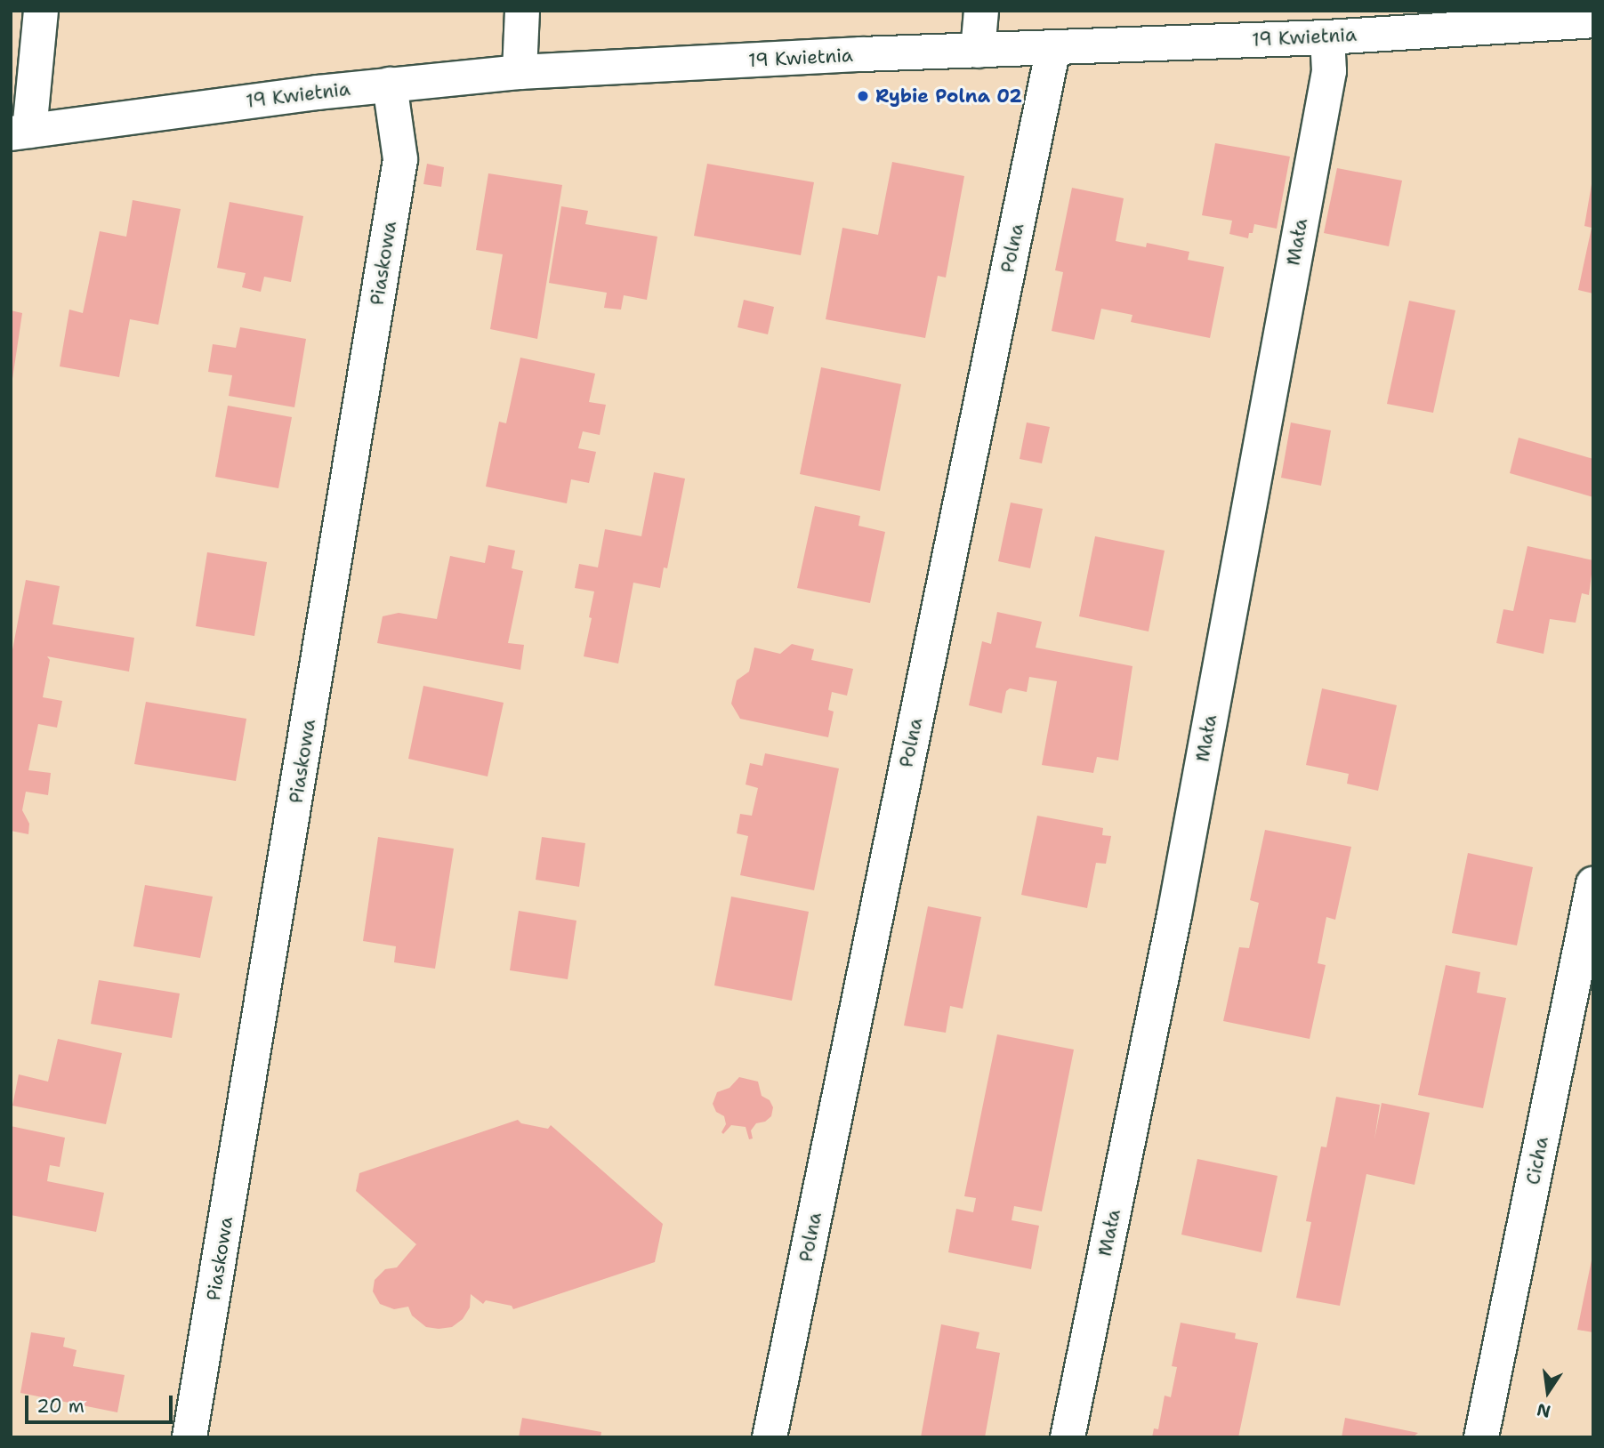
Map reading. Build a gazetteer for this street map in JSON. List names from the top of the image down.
{
  "streets": {
    "street": [
      "19 Kwietnia",
      "Mała",
      "Polna",
      "Piaskowa",
      "Cicha"
    ]
  },
  "crossings": [
    ["19 Kwietnia", "Mała"],
    ["19 Kwietnia", "Polna"],
    ["19 Kwietnia", "Piaskowa"]
  ],
  "places": ["Rybie Polna 02"],
  "scale_bar": "20 m",
  "north": "bottom"
}
